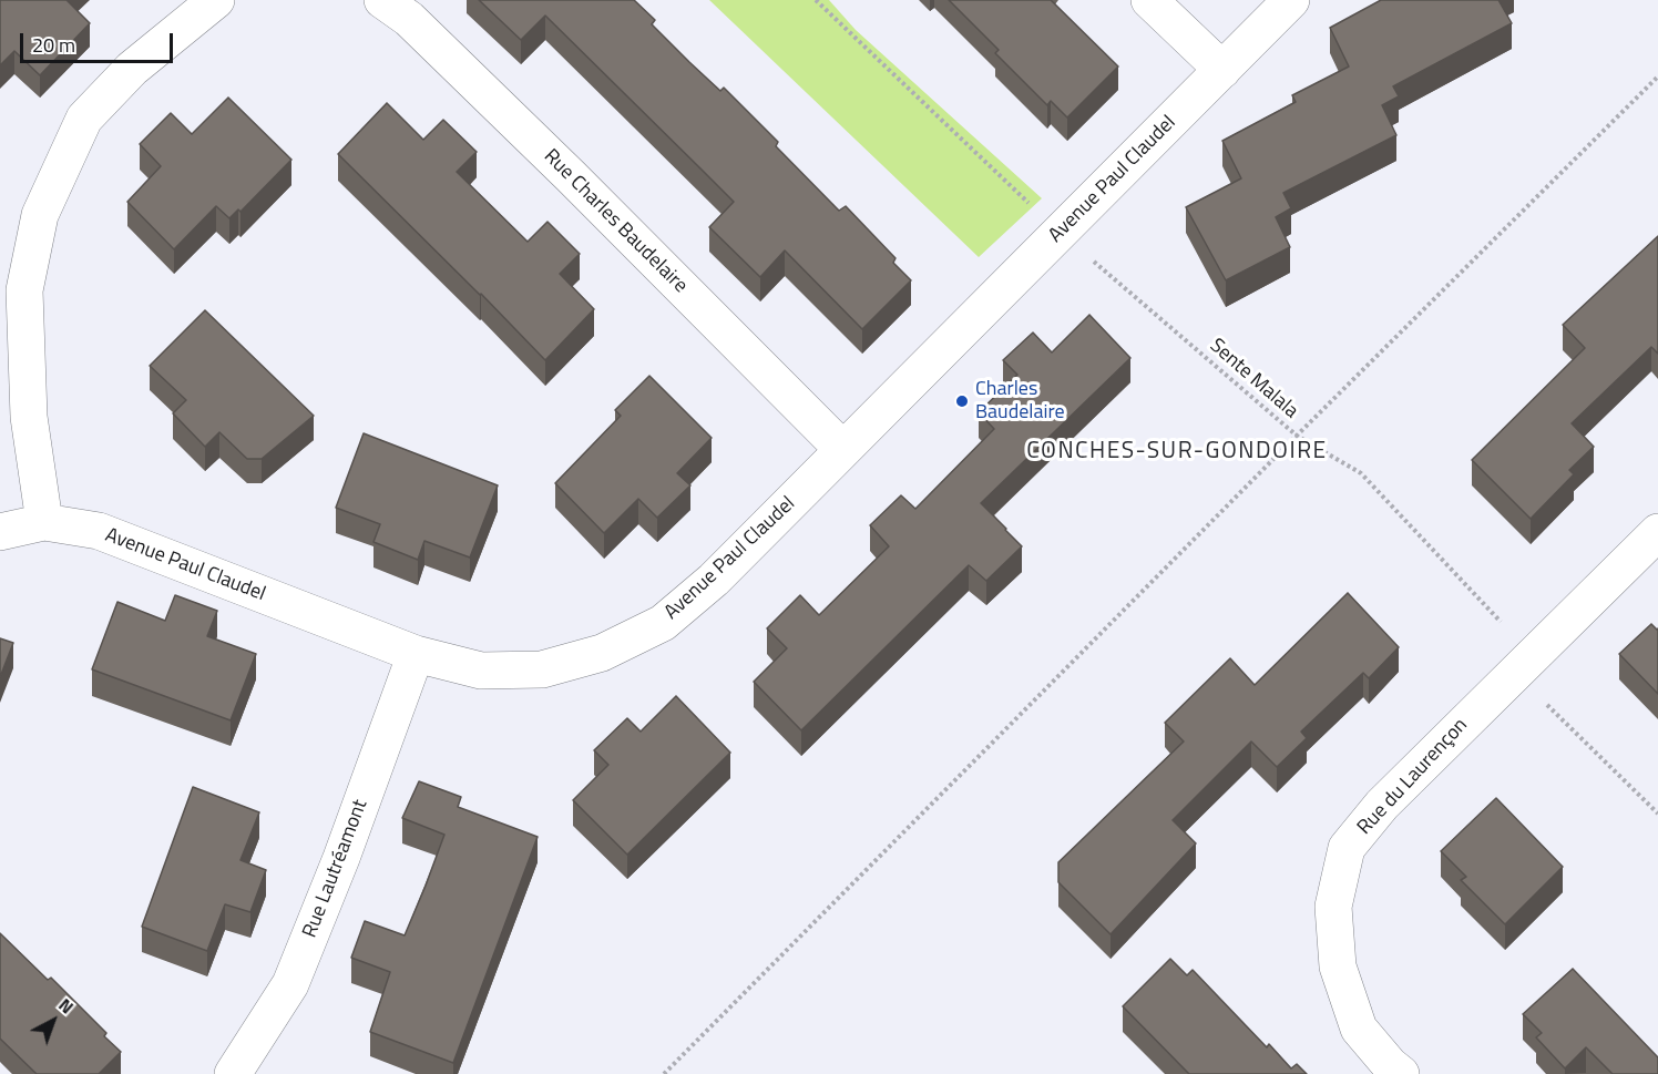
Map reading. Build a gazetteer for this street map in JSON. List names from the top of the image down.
{
  "streets": {
    "street": [
      "Avenue Paul Claudel",
      "Rue Charles Baudelaire",
      "Rue du Laurençon",
      "Rue Lautréamont"
    ],
    "path": ["Sente Malala"]
  },
  "crossings": [
    ["Avenue Paul Claudel", "Rue Charles Baudelaire"],
    ["Avenue Paul Claudel", "Sente Malala"],
    ["Avenue Paul Claudel", "Rue Lautréamont"],
    ["Sente Malala", "Rue du Laurençon"]
  ],
  "districts": ["CONCHES-SUR-GONDOIRE"],
  "places": ["Charles Baudelaire"],
  "scale_bar": "20 m",
  "north": "top right"
}
